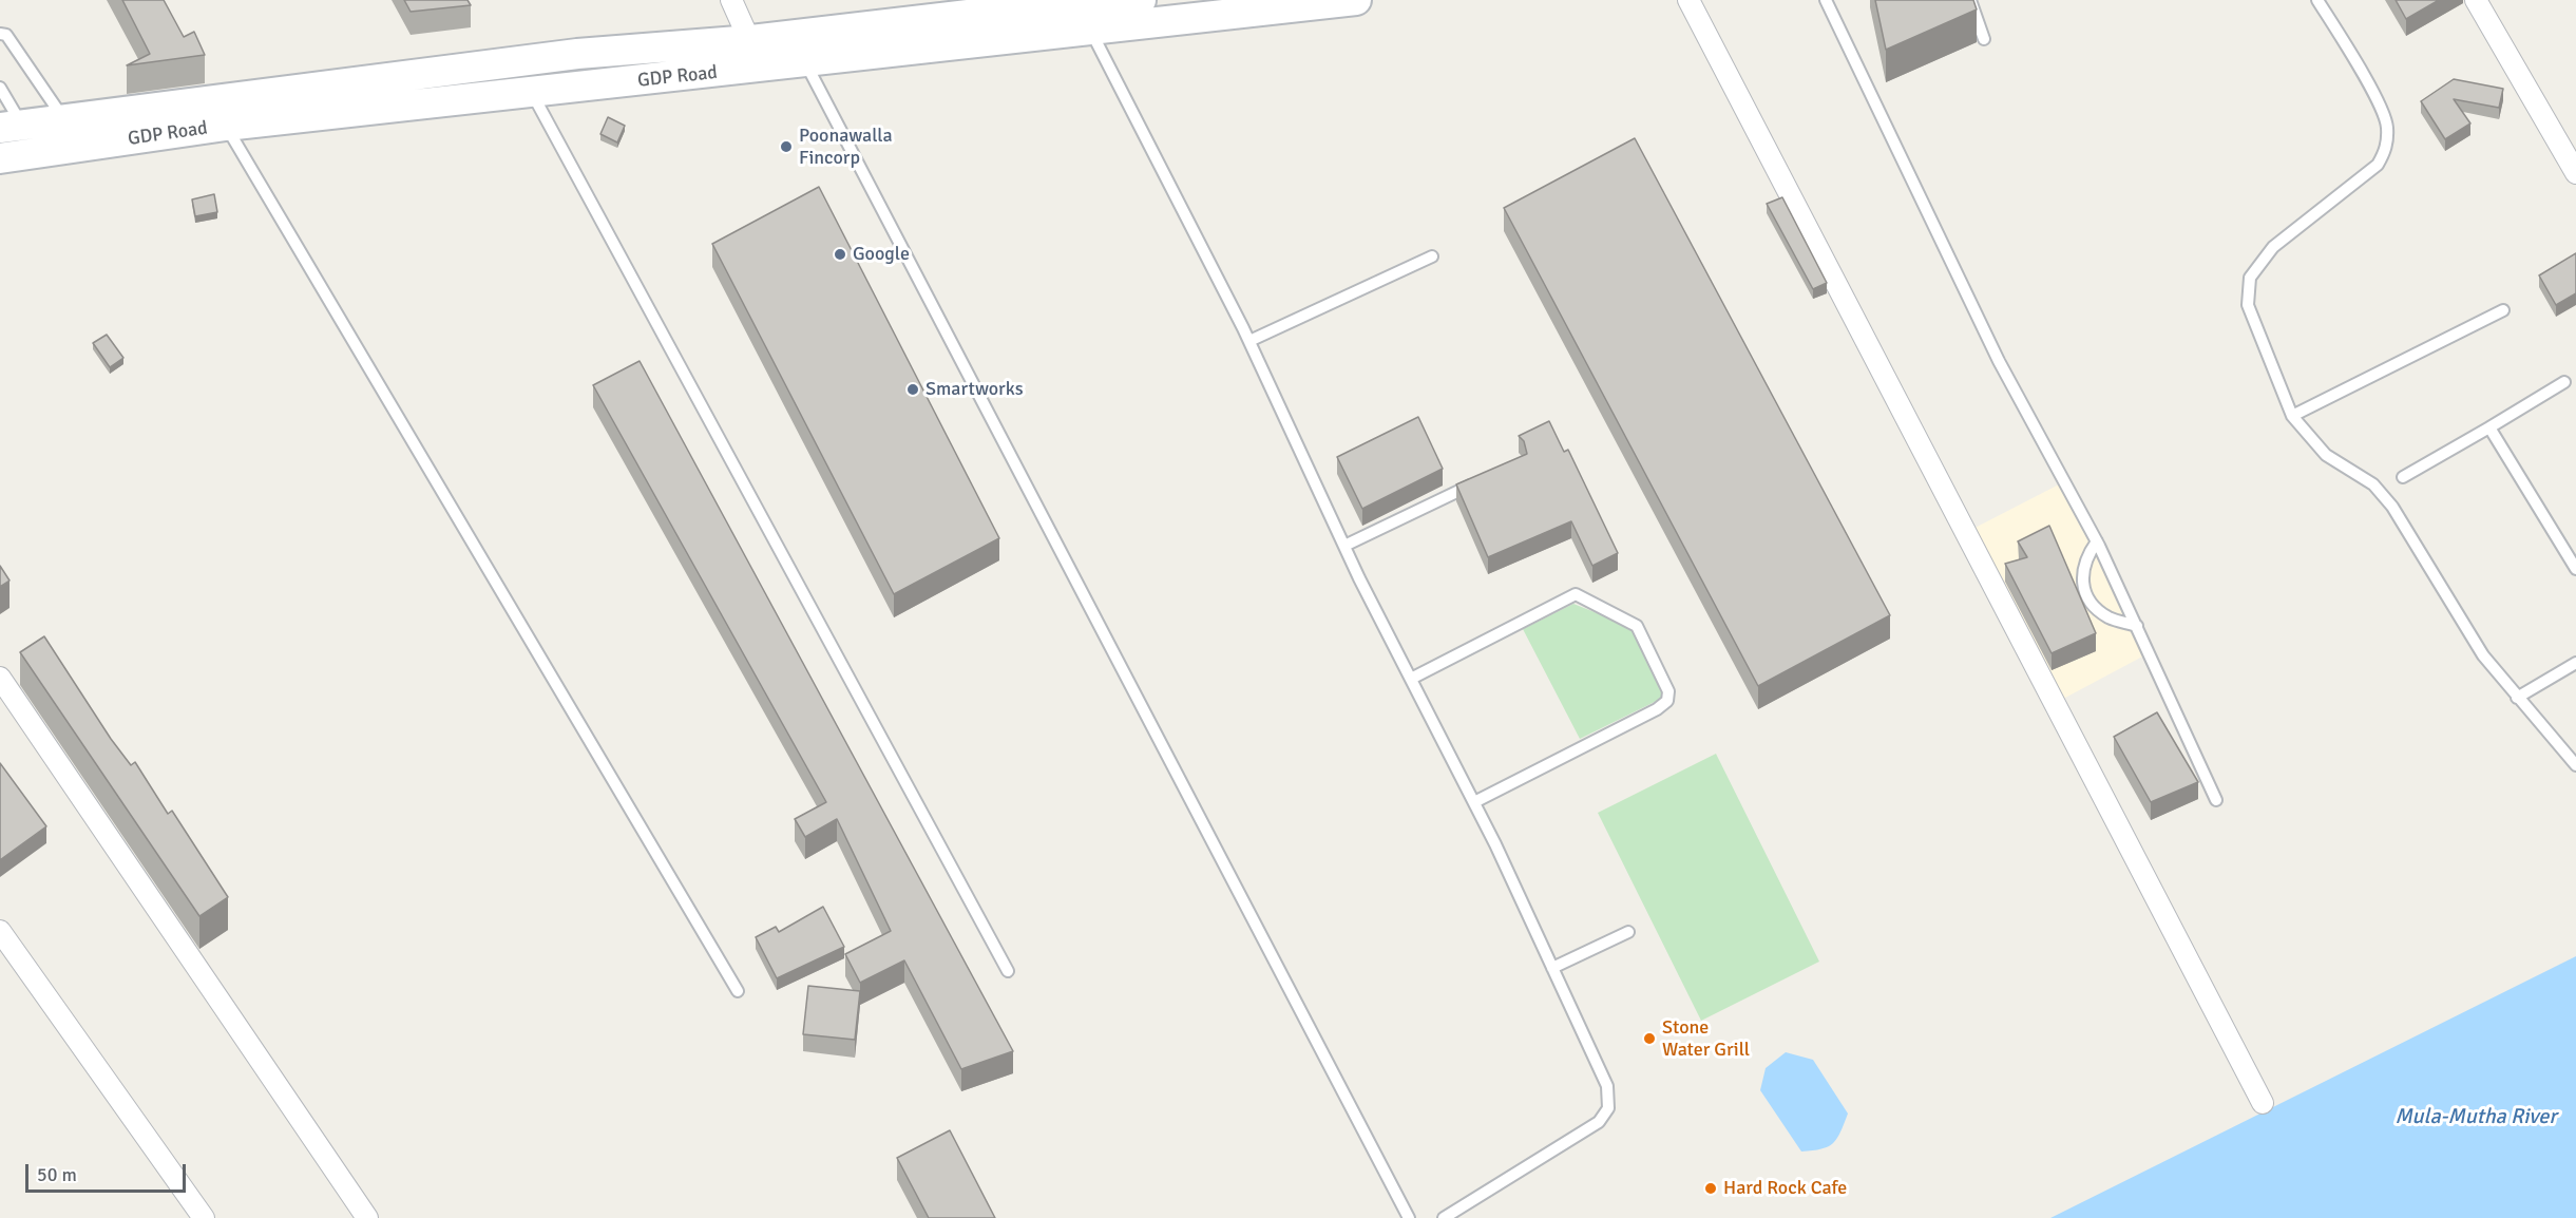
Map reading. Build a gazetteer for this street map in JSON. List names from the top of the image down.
{
  "streets": {
    "main road": ["GDP Road"]
  },
  "water": ["Mula-Mutha River"],
  "places": [
    "Poonawalla Fincorp",
    "Google",
    "Smartworks",
    "Stone Water Grill",
    "Hard Rock Cafe"
  ],
  "scale_bar": "50 m"
}
